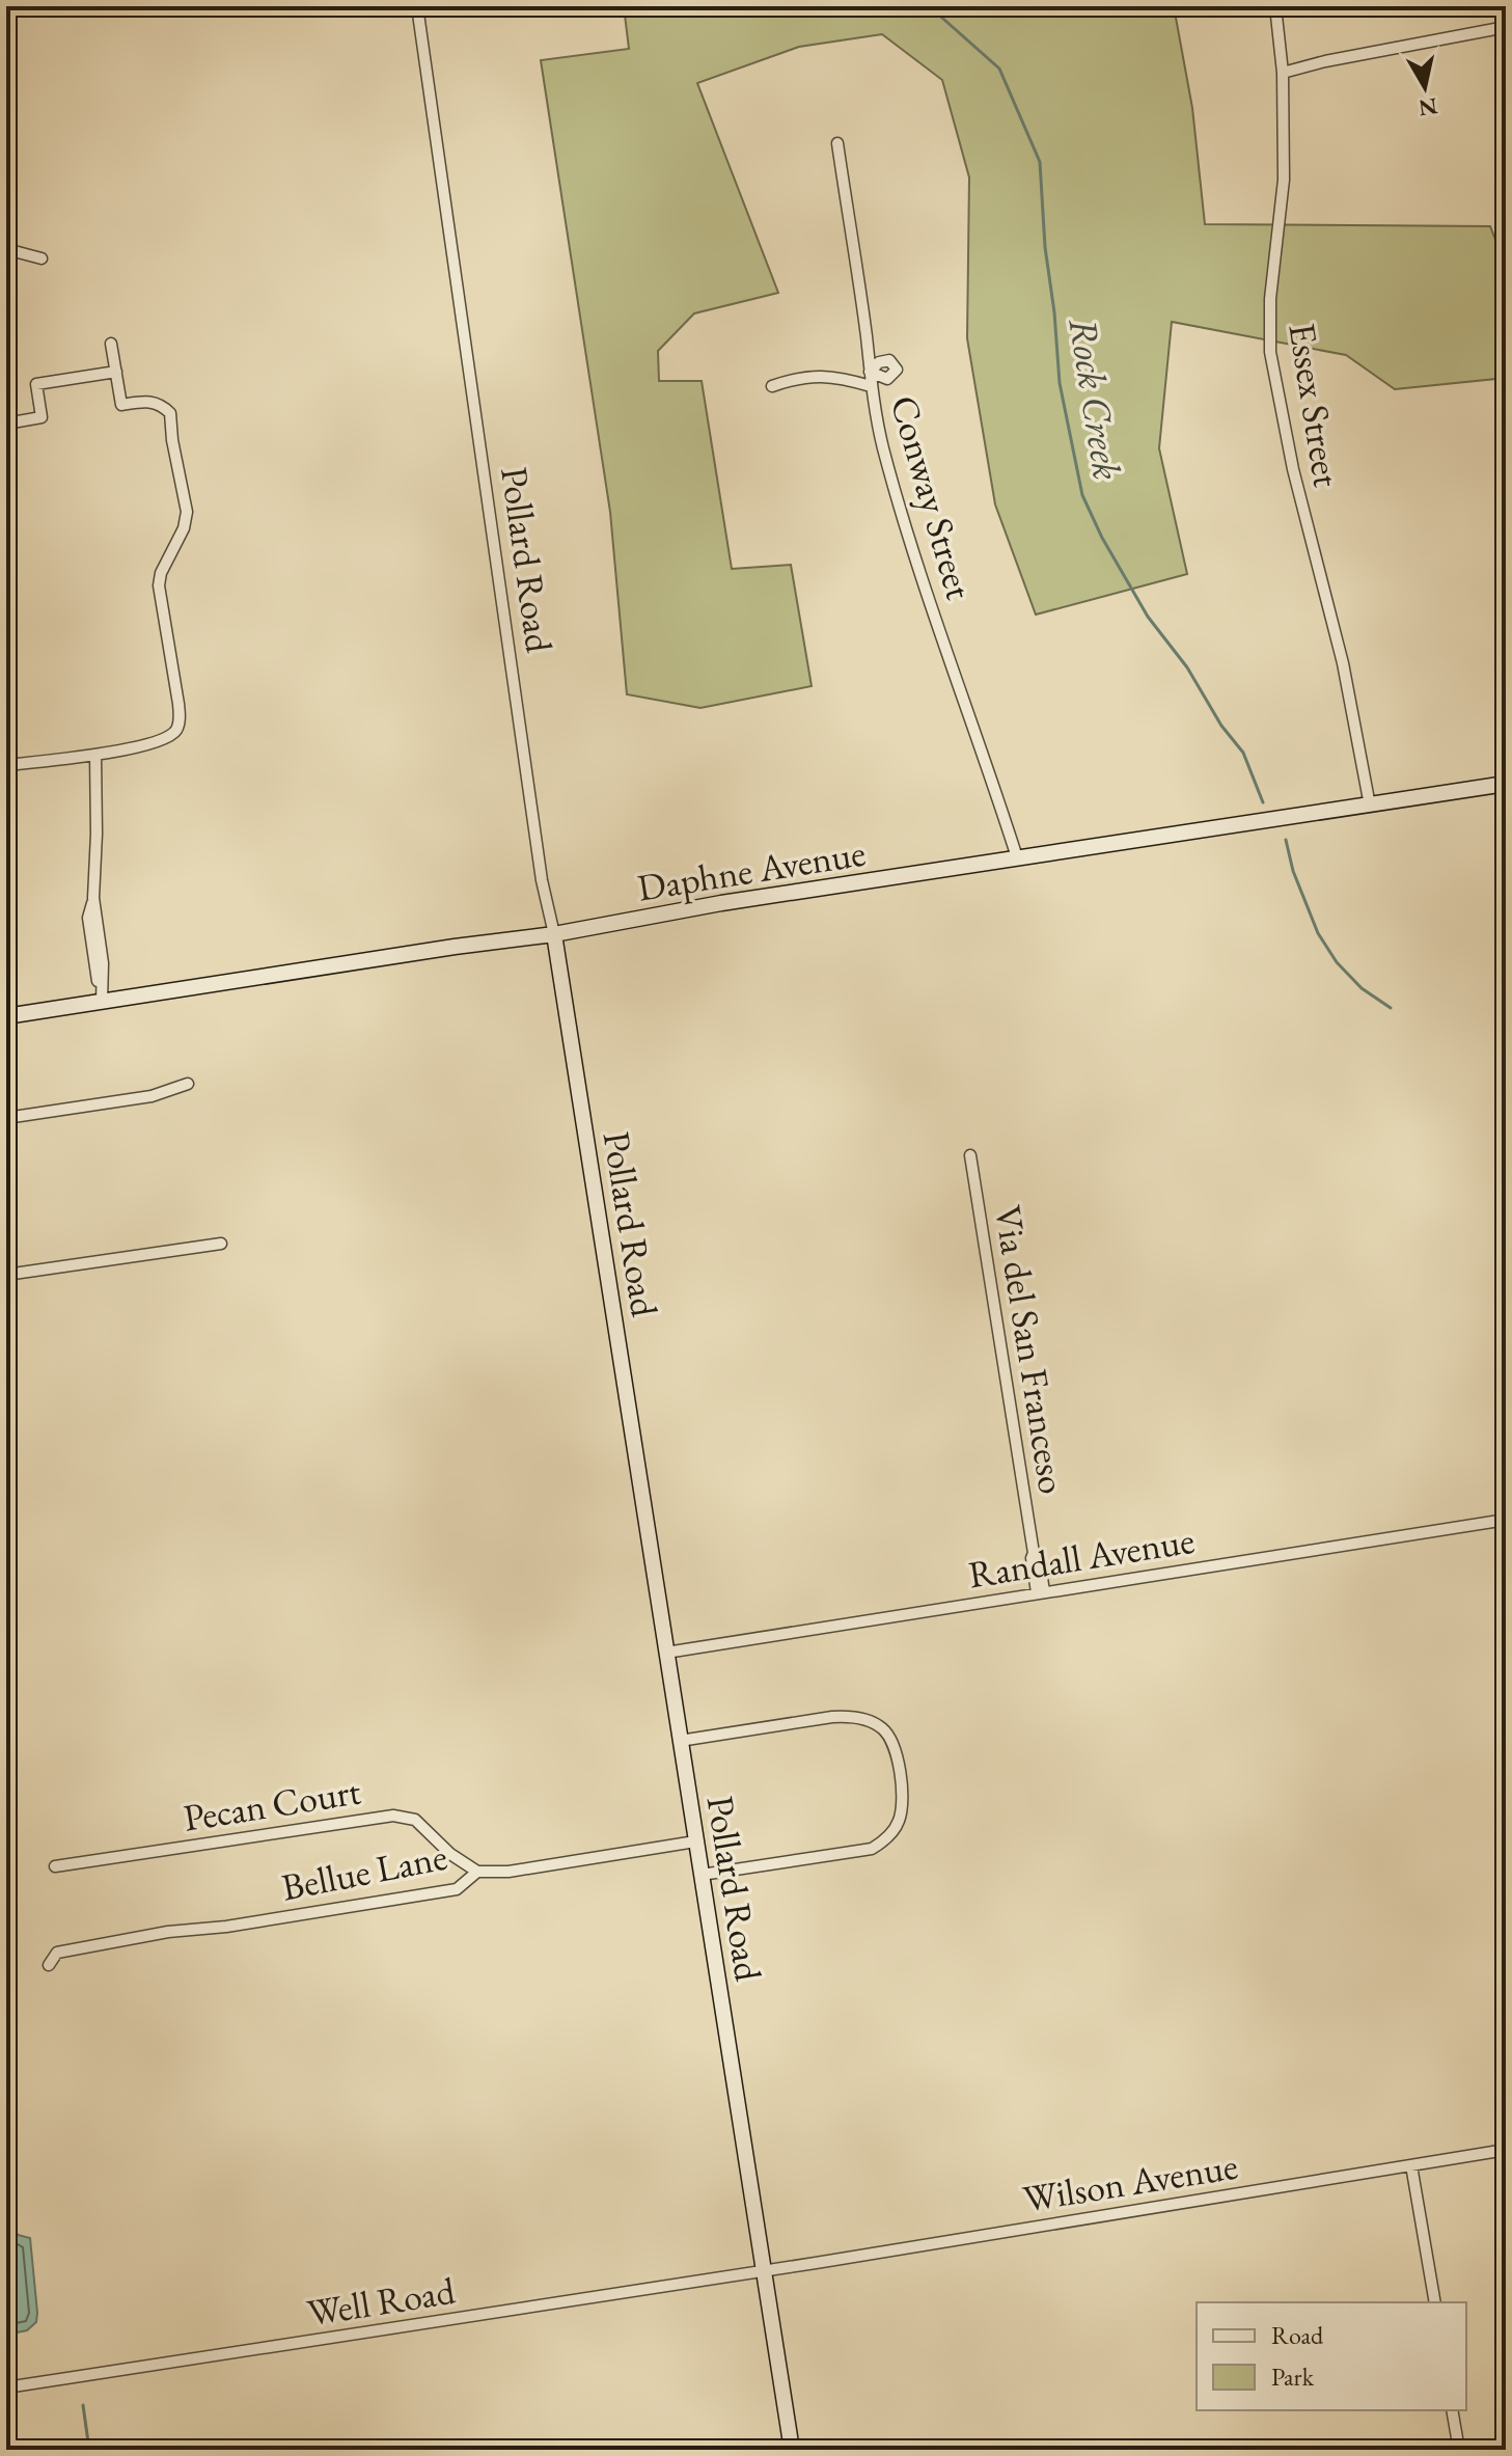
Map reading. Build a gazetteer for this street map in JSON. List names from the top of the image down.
{
  "streets": {
    "street": [
      "Essex Street",
      "Conway Street",
      "Pollard Road",
      "Daphne Avenue",
      "Via del San Franceso",
      "Randall Avenue",
      "Pecan Court",
      "Bellue Lane",
      "Wilson Avenue",
      "Well Road"
    ]
  },
  "crossings": [
    ["Essex Street", "Daphne Avenue"],
    ["Conway Street", "Daphne Avenue"],
    ["Pollard Road", "Daphne Avenue"],
    ["Pollard Road", "Randall Avenue"],
    ["Pollard Road", "Bellue Lane"],
    ["Pollard Road", "Wilson Avenue"],
    ["Pollard Road", "Well Road"],
    ["Via del San Franceso", "Randall Avenue"],
    ["Pecan Court", "Bellue Lane"],
    ["Wilson Avenue", "Well Road"]
  ],
  "water": ["Rock Creek"],
  "legend": ["Road", "Park"],
  "north": "bottom"
}
